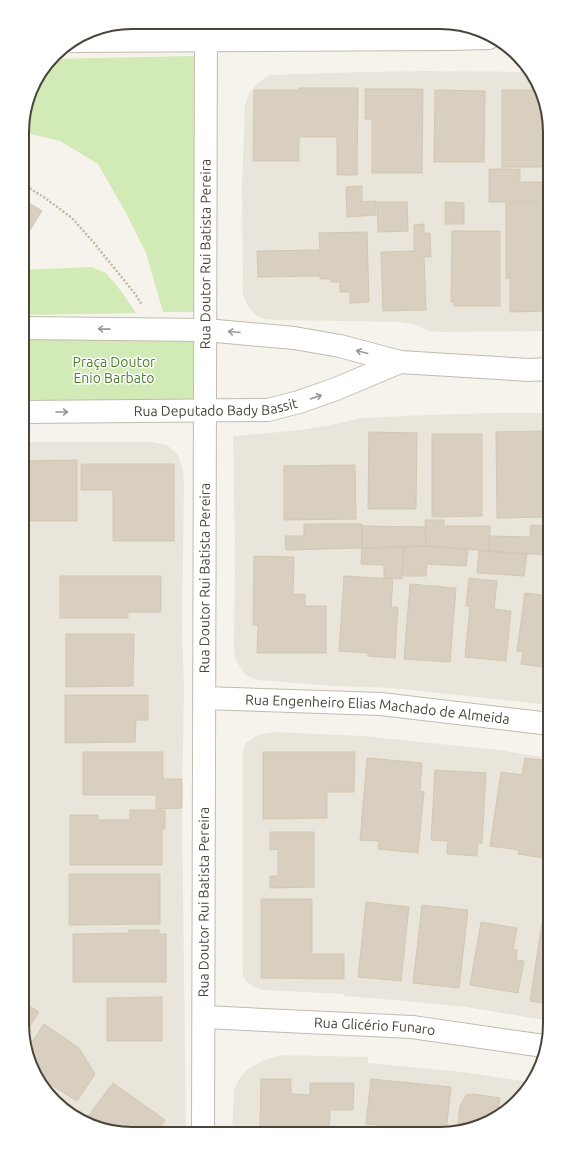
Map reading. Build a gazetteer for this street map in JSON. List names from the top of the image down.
{
  "streets": {
    "street": [
      "Rua Doutor Rui Batista Pereira",
      "Rua Deputado Bady Bassit",
      "Rua Engenheiro Elias Machado de Almeida",
      "Rua Glicério Funaro"
    ]
  },
  "crossings": [
    ["Rua Doutor Rui Batista Pereira", "Rua Deputado Bady Bassit"],
    ["Rua Doutor Rui Batista Pereira", "Rua Engenheiro Elias Machado de Almeida"],
    ["Rua Doutor Rui Batista Pereira", "Rua Glicério Funaro"]
  ],
  "parks": ["Praça Doutor Enio Barbato"]
}
